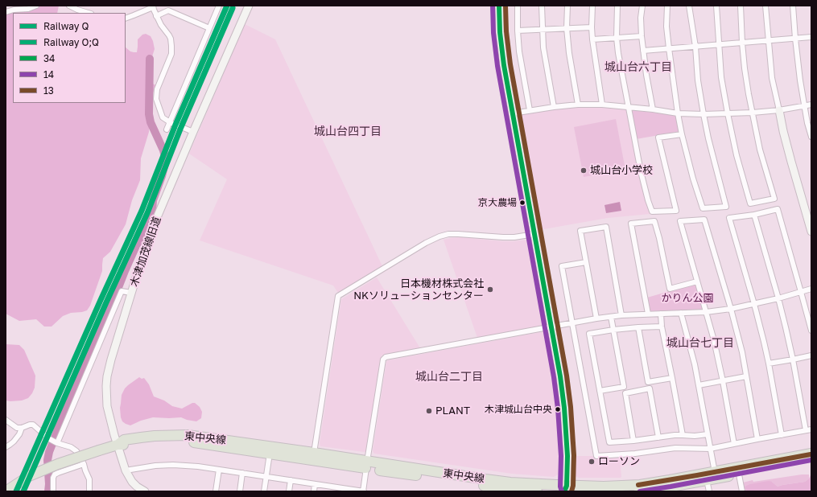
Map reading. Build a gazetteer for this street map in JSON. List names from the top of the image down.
{
  "streets": {
    "highway": ["東中央線"],
    "street": ["木津加茂線旧道"]
  },
  "districts": [
    "城山台六丁目",
    "城山台四丁目",
    "城山台七丁目",
    "城山台二丁目"
  ],
  "parks": ["かりん公園"],
  "places": [
    "城山台小学校",
    "京大農場",
    "日本機材株式会社 NKソリューションセンター",
    "木津城山台中央",
    "PLANT",
    "ローソン"
  ],
  "lines": [
    "rail line Q",
    "transit line 34",
    "transit line 14",
    "transit line 13",
    "rail line O;Q"
  ],
  "legend": [
    "Railway Q",
    "Railway O;Q",
    "34",
    "14",
    "13"
  ]
}
